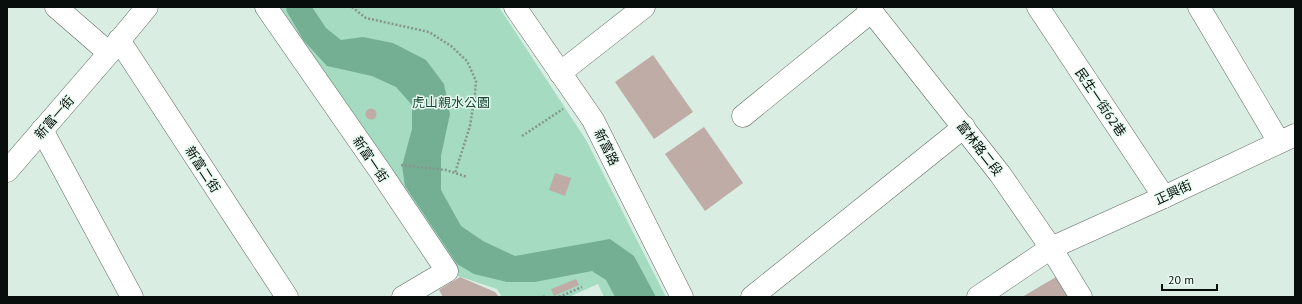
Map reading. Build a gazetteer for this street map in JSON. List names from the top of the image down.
{
  "streets": {
    "street": [
      "民生一街62巷",
      "新富一街",
      "新富路",
      "富林路二段",
      "新富二街",
      "正興街"
    ]
  },
  "crossings": [
    ["民生一街62巷", "正興街"],
    ["新富一街", "新富二街"],
    ["富林路二段", "正興街"]
  ],
  "parks": ["虎山親水公園"],
  "scale_bar": "20 m"
}
